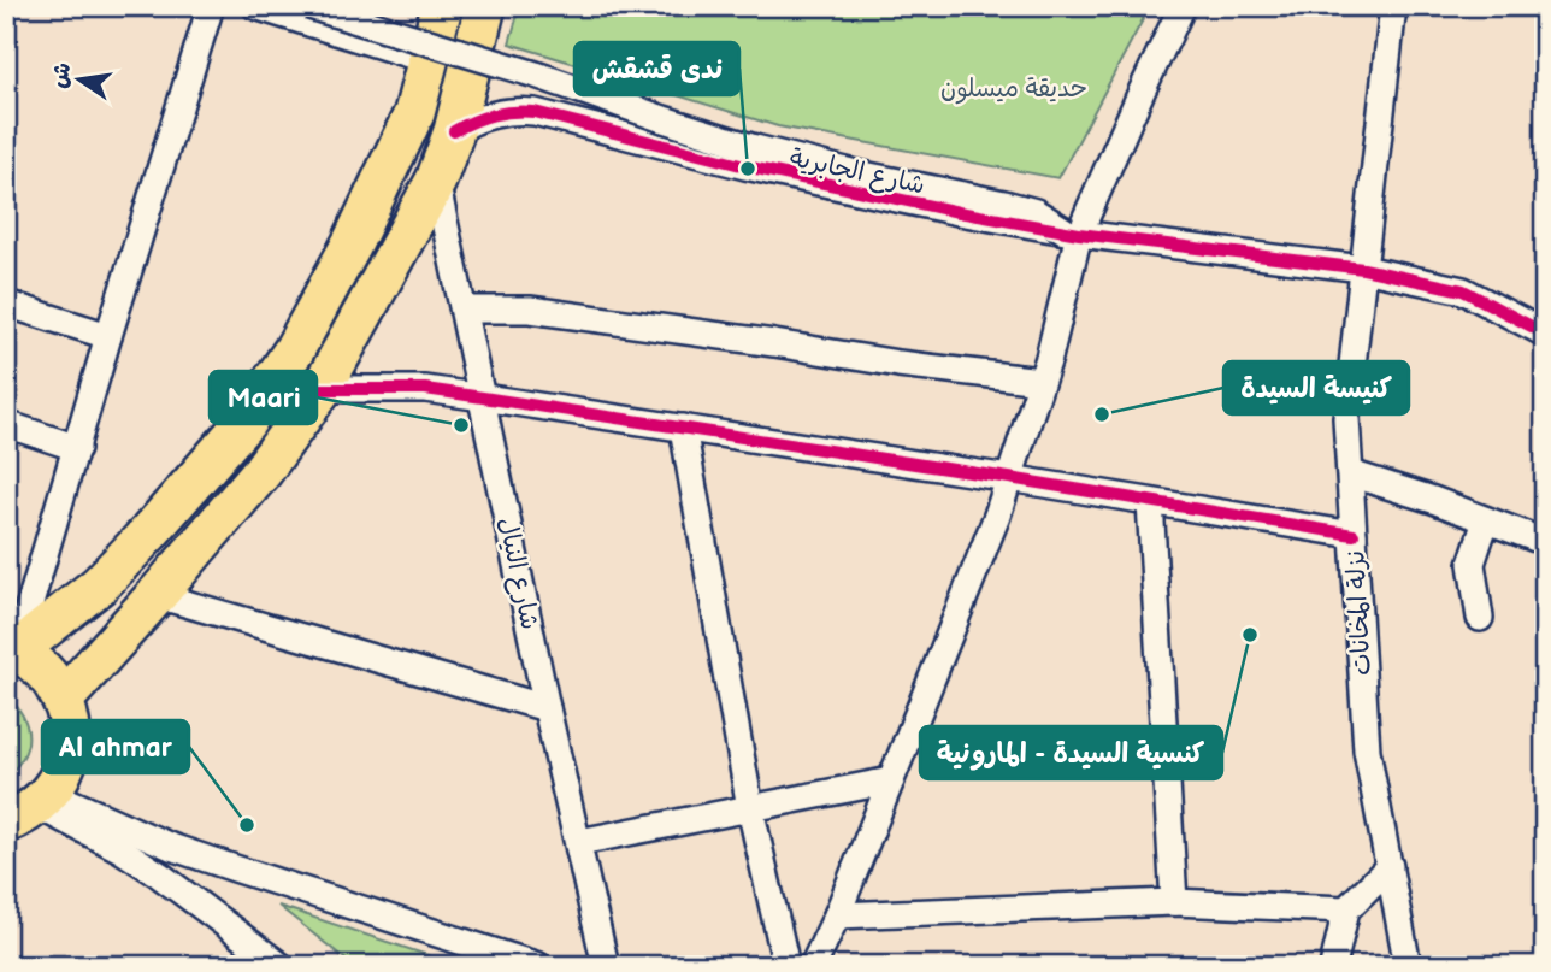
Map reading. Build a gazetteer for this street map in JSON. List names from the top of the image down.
{
  "streets": {
    "street": ["شارع الجابرية", "شارع النيال", "نزلة المخانات"]
  },
  "parks": ["حديقة ميسلون"],
  "places": [
    "ندى قشقش",
    "كنيسة السيدة",
    "Maari",
    "كنسية السيدة - المارونية",
    "Al ahmar"
  ],
  "north": "left"
}
